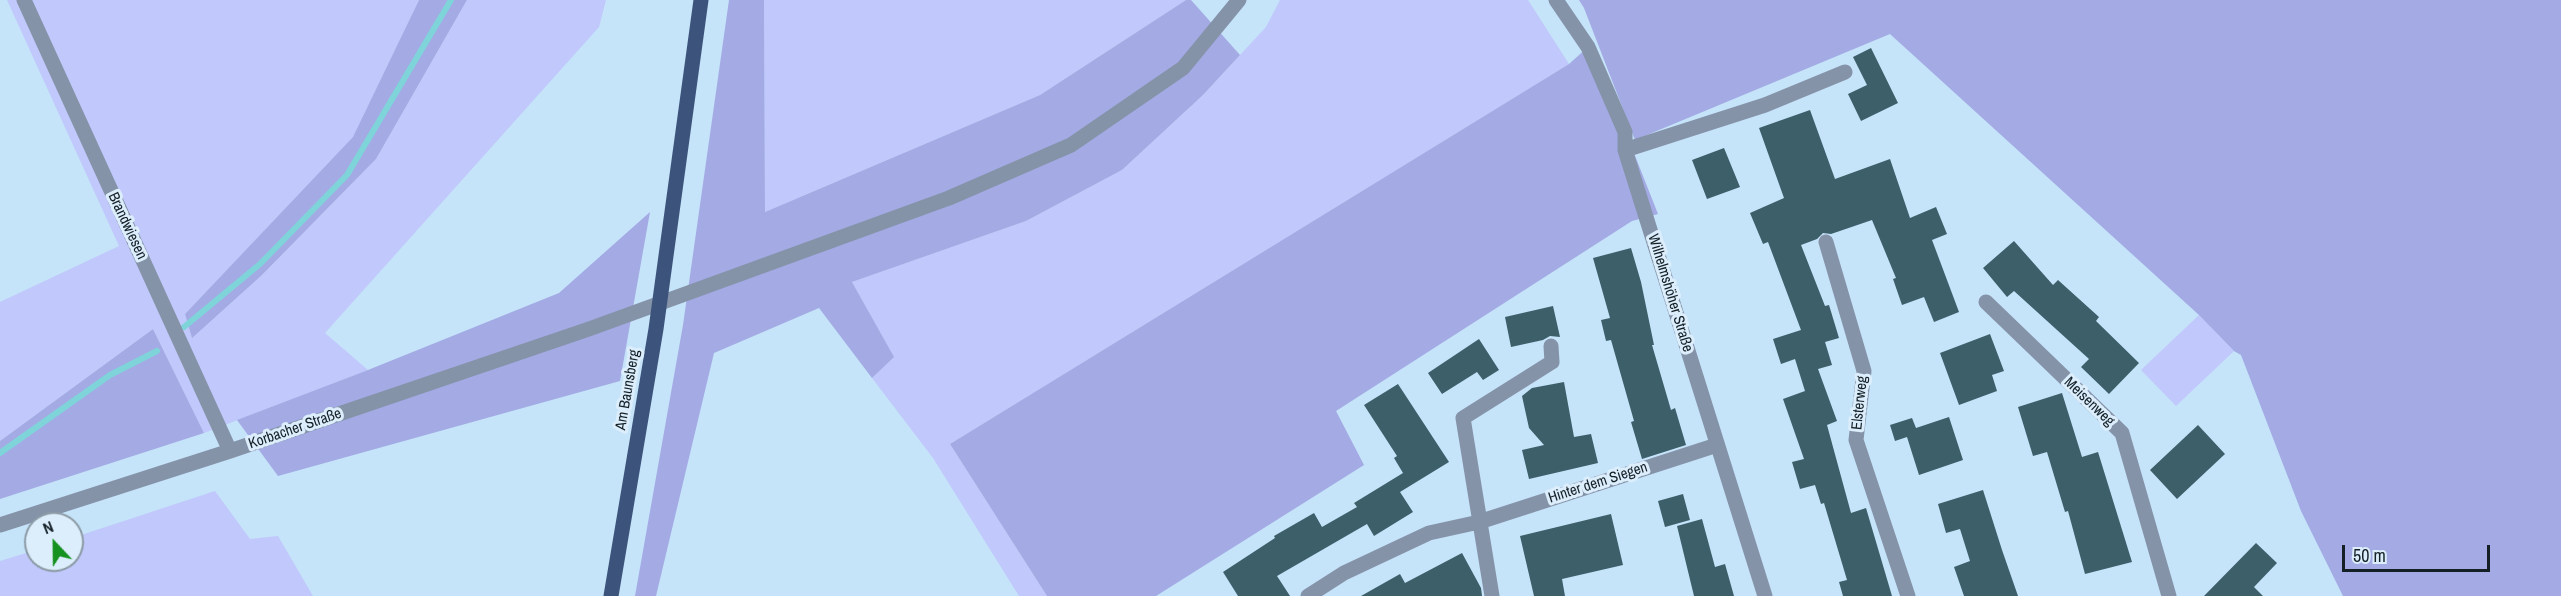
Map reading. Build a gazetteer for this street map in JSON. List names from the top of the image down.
{
  "streets": {
    "main road": ["Am Baunsberg"],
    "street": [
      "Brandwiesen",
      "Wilhelmshöher Straße",
      "Meisenweg",
      "Elsterweg",
      "Korbacher Straße",
      "Hinter dem Siegen"
    ]
  },
  "crossings": [
    ["Brandwiesen", "Korbacher Straße"],
    ["Wilhelmshöher Straße", "Hinter dem Siegen"]
  ],
  "scale_bar": "50 m",
  "north": "top"
}
